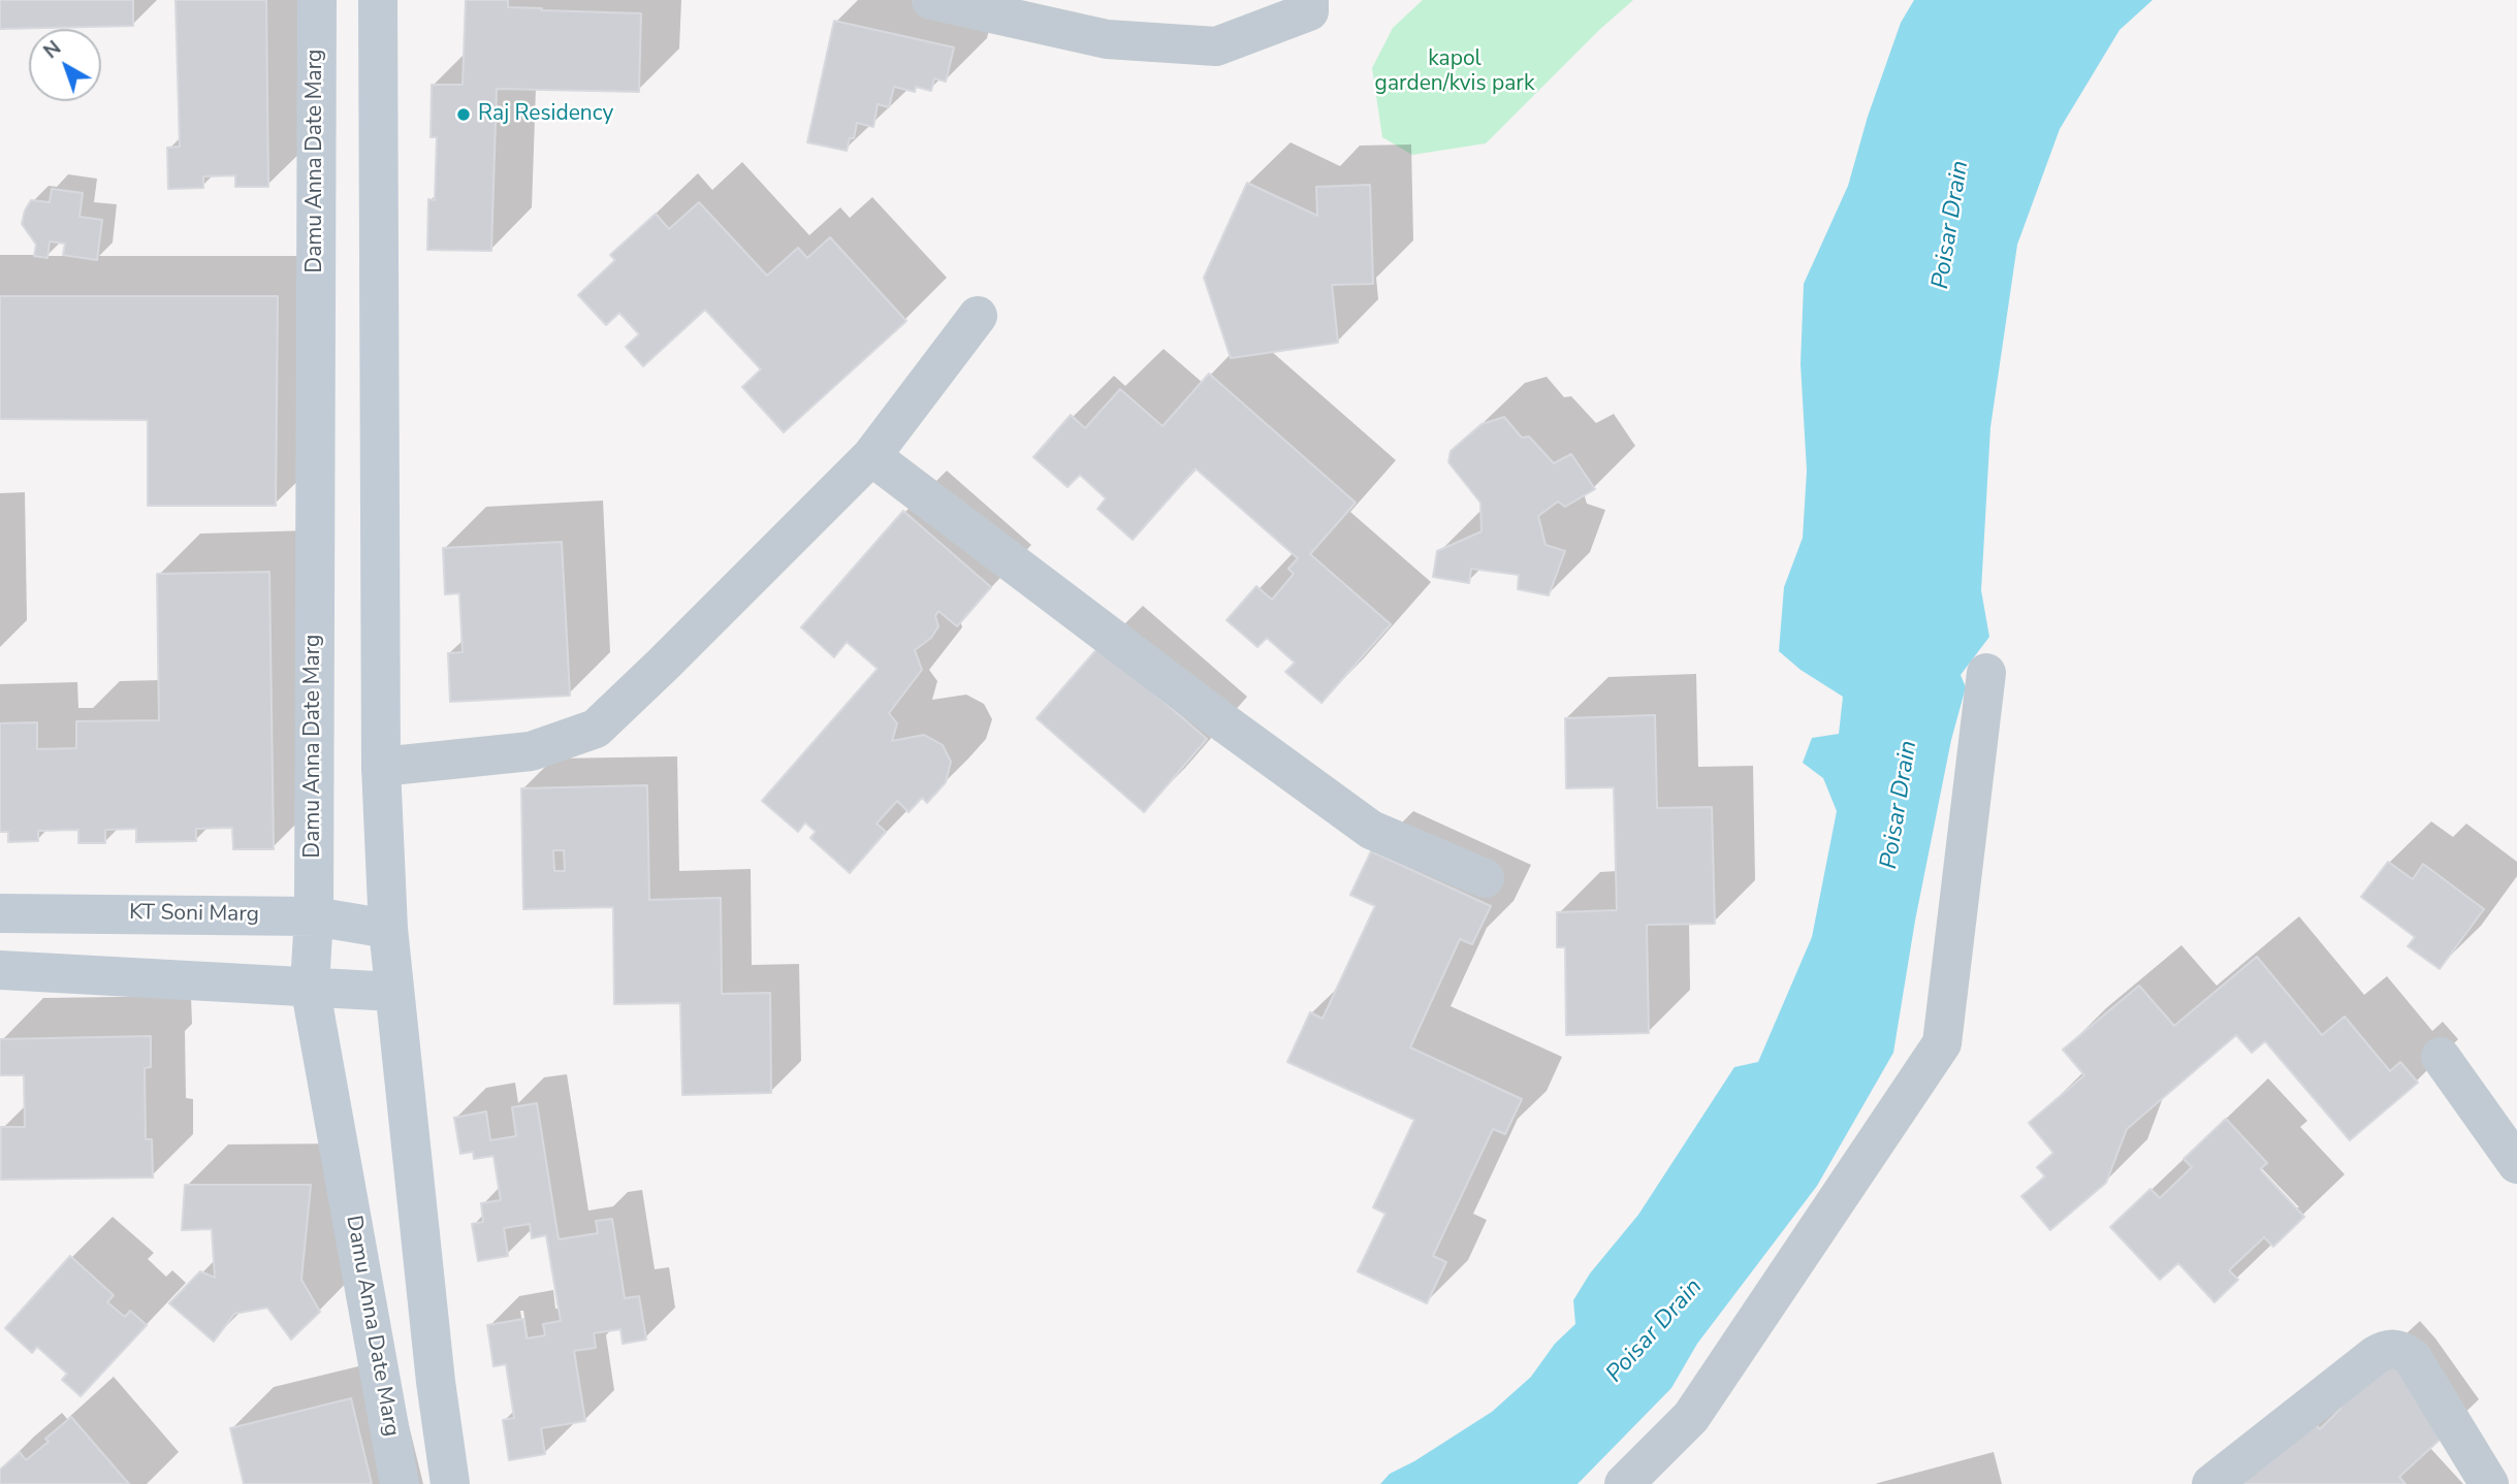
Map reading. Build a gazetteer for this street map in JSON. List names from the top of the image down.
{
  "streets": {
    "street": ["Damu Anna Date Marg", "KT Soni Marg"]
  },
  "crossings": [
    ["Damu Anna Date Marg", "KT Soni Marg"]
  ],
  "water": ["Poisar Drain"],
  "parks": ["kapol garden/kvis park"],
  "places": ["Raj Residency"],
  "north": "top left"
}
